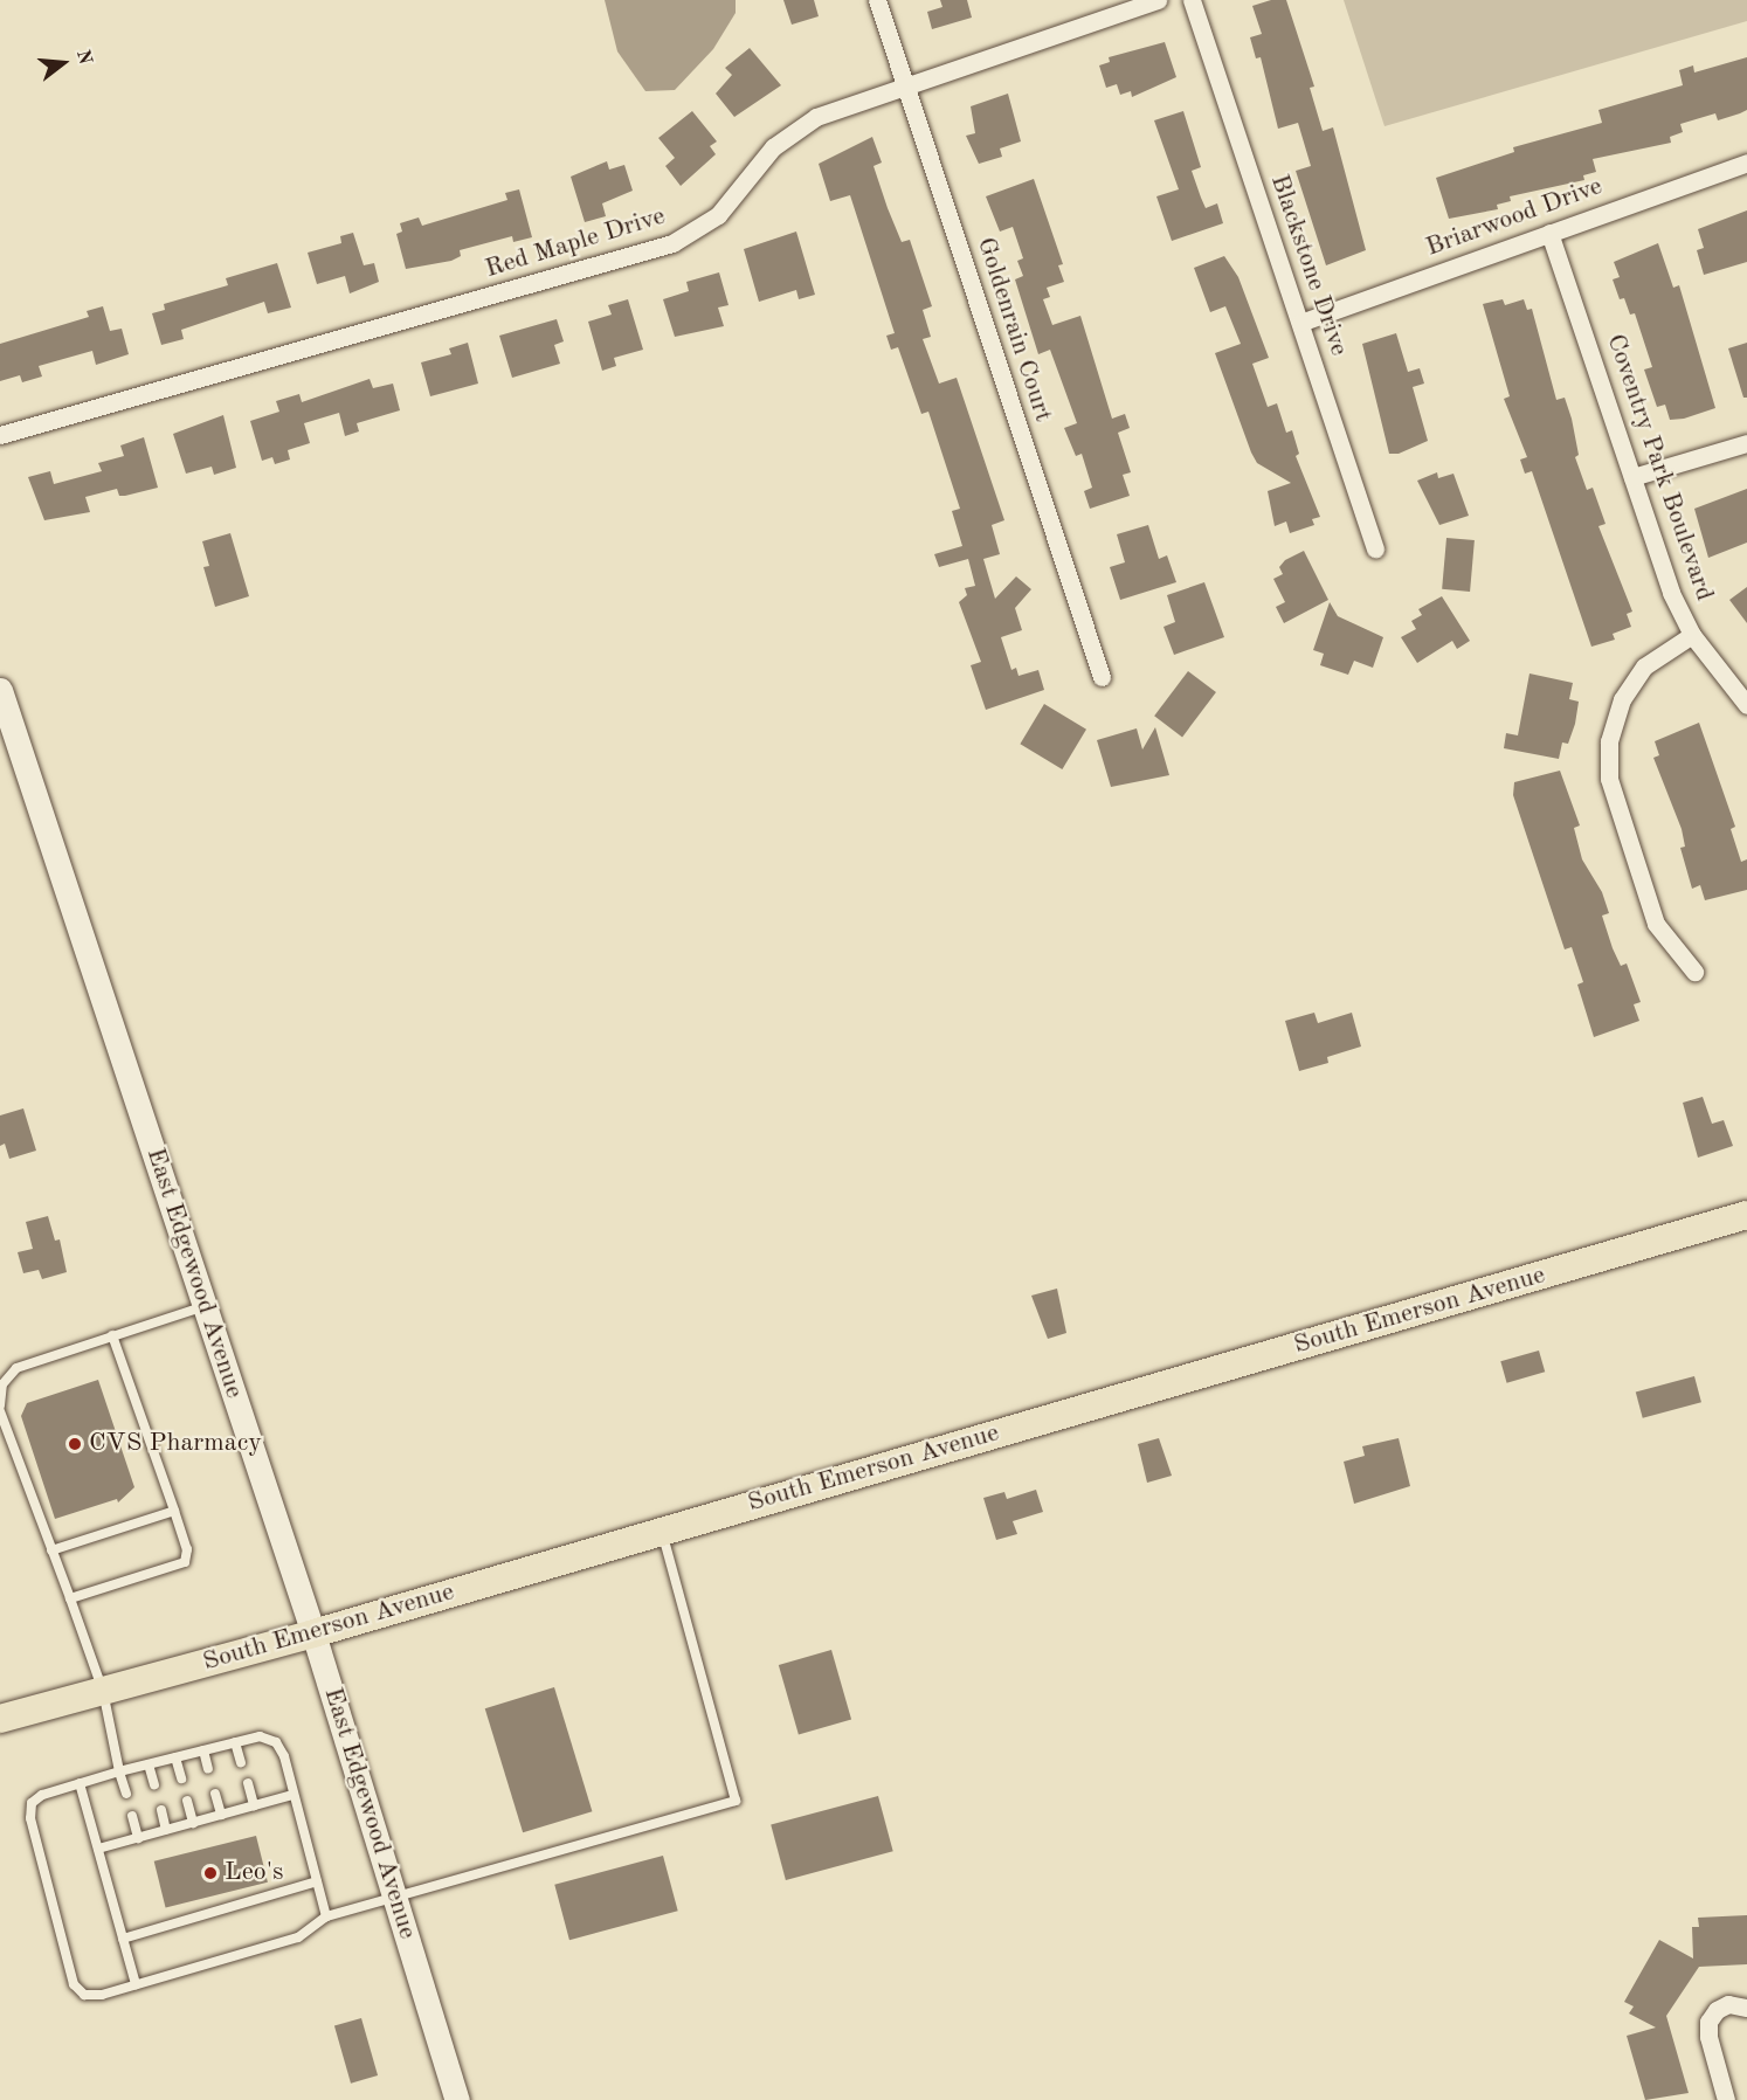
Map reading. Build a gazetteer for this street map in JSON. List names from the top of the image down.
{
  "streets": {
    "main road": ["East Edgewood Avenue", "South Emerson Avenue"],
    "street": [
      "Briarwood Drive",
      "Red Maple Drive",
      "Blackstone Drive",
      "Goldenrain Court",
      "Coventry Park Boulevard"
    ]
  },
  "crossings": [
    ["Briarwood Drive", "Blackstone Drive"],
    ["Briarwood Drive", "Coventry Park Boulevard"],
    ["Red Maple Drive", "Goldenrain Court"],
    ["East Edgewood Avenue", "South Emerson Avenue"]
  ],
  "places": ["CVS Pharmacy", "Leo's"],
  "north": "right"
}
